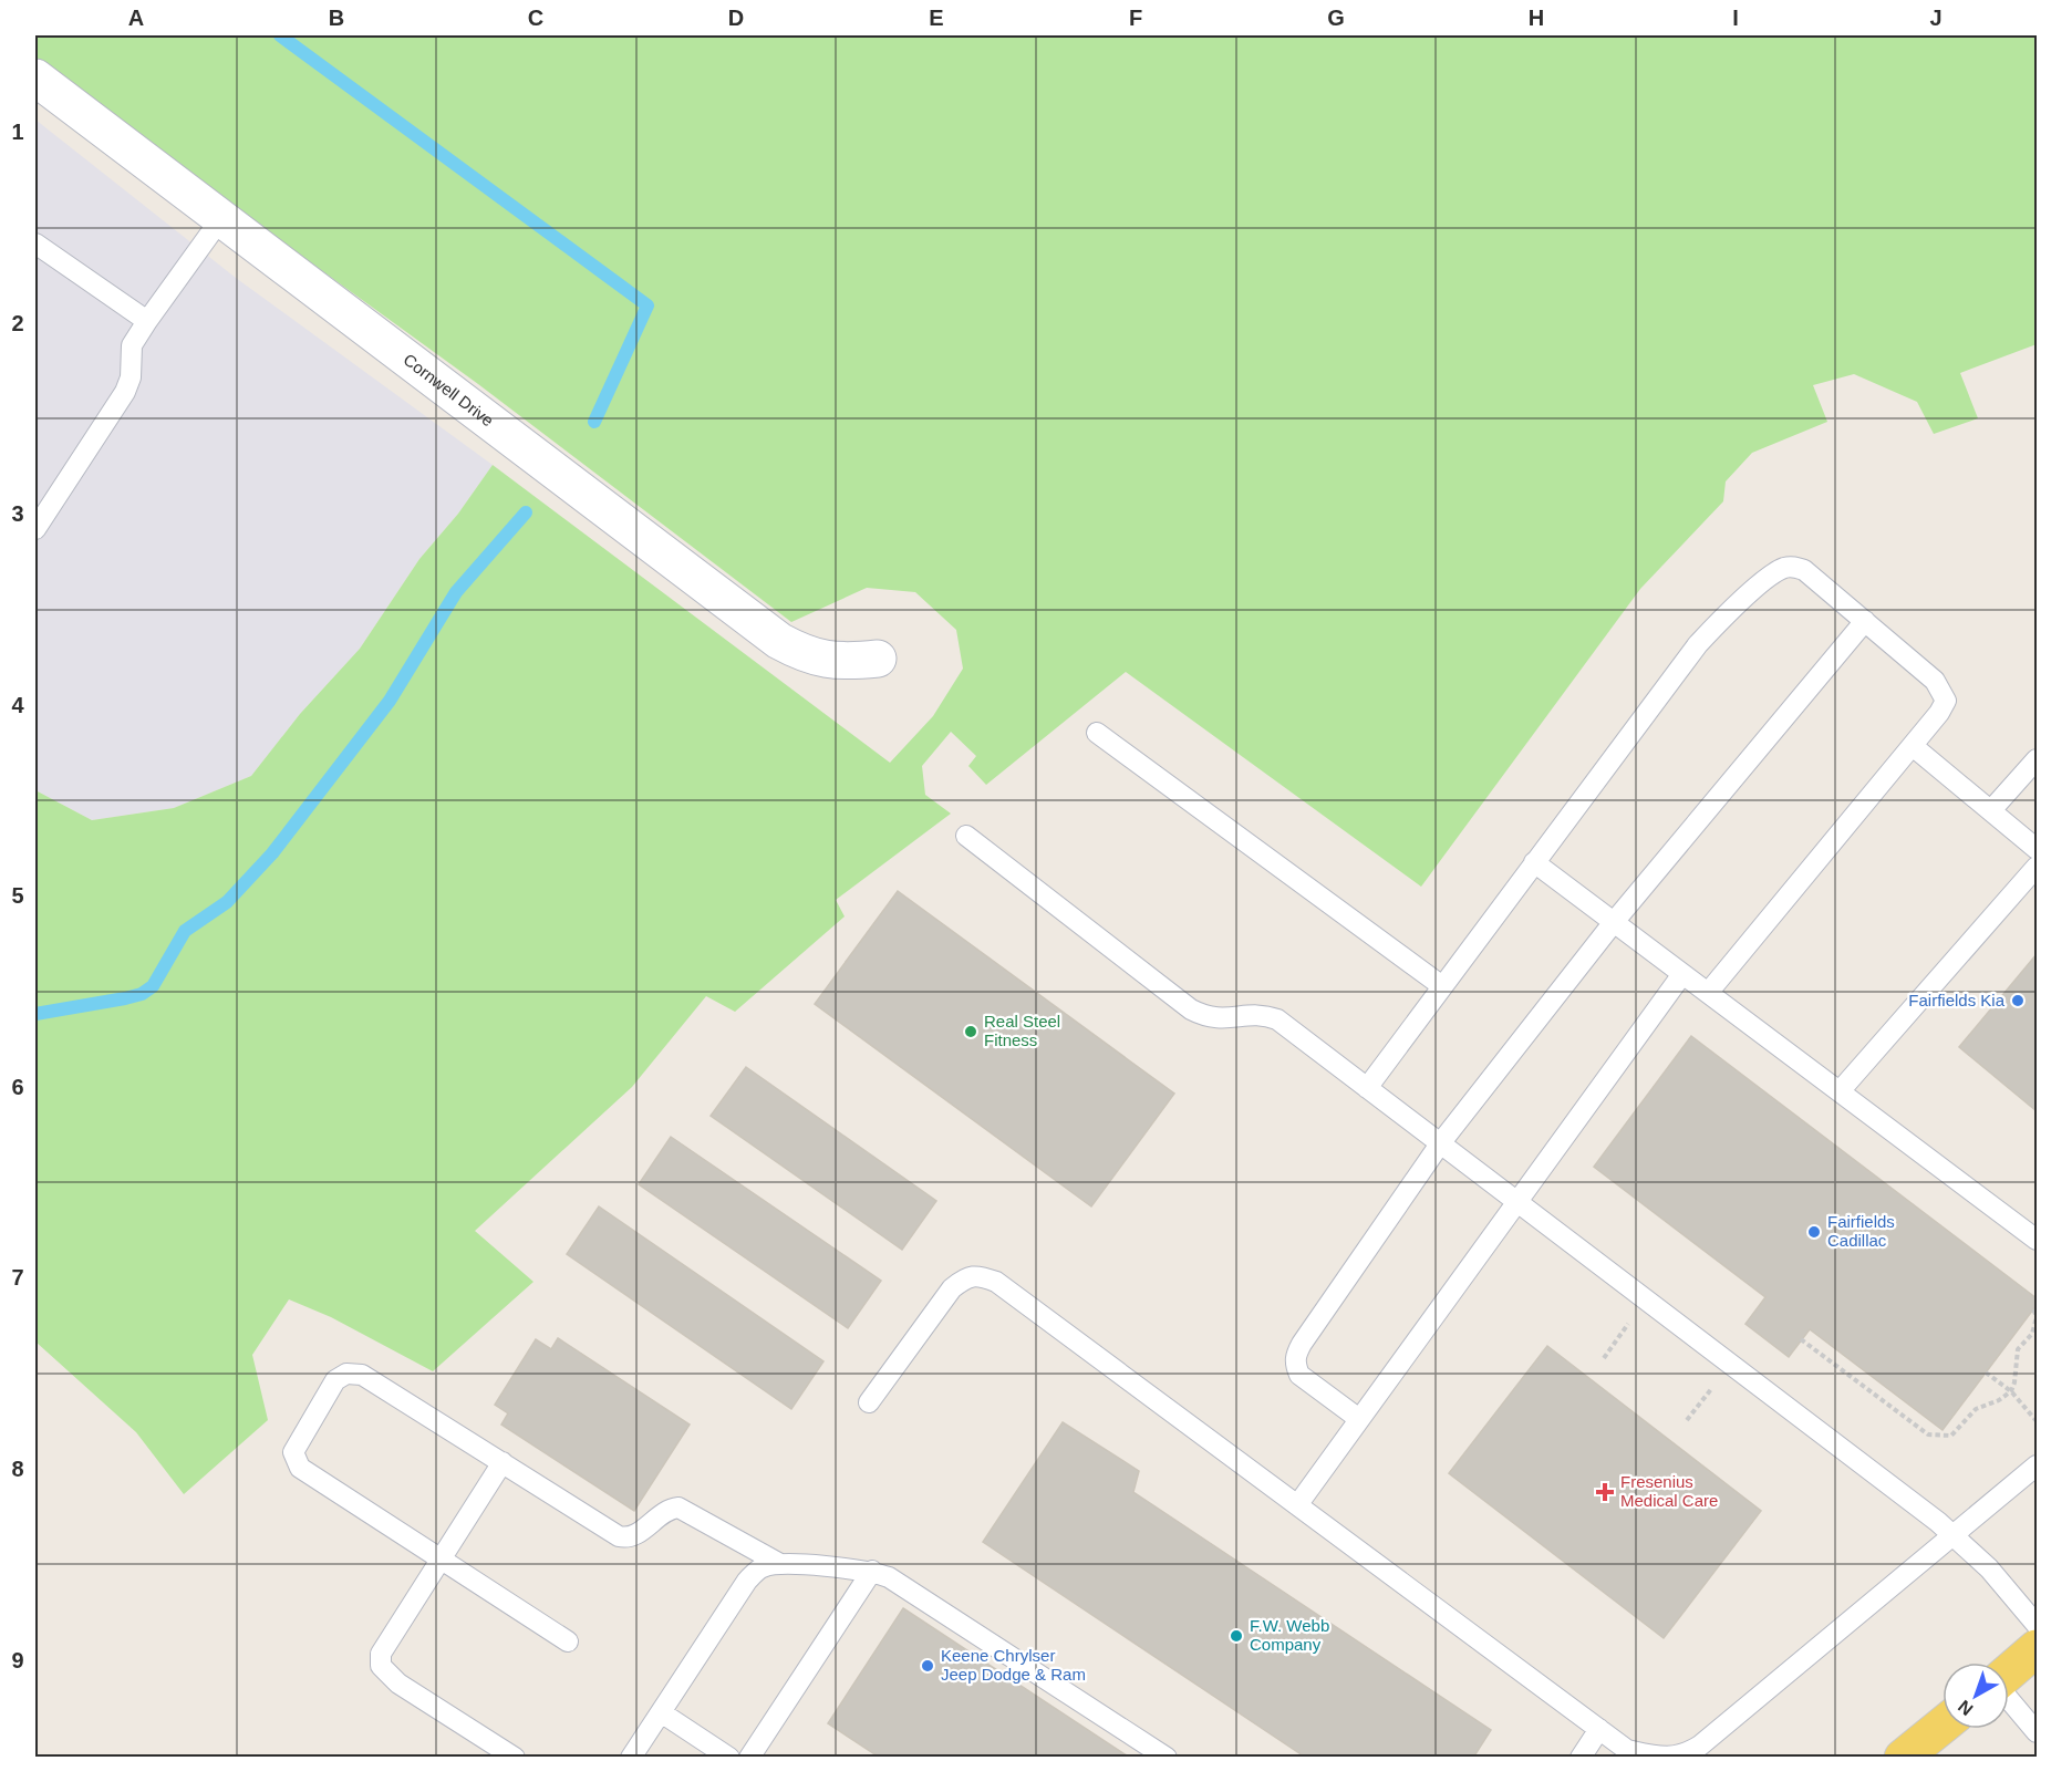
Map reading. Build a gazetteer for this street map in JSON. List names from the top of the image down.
{
  "streets": {
    "street": ["Cornwell Drive"]
  },
  "places": {
    "other": [
      "Fairfields Kia",
      "Real Steel Fitness",
      "Fairfields Cadillac",
      "F.W. Webb Company",
      "Keene Chrylser Jeep Dodge & Ram"
    ],
    "health": ["Fresenius Medical Care"]
  },
  "north": "bottom left",
  "grid": {
    "columns": [
      "A",
      "B",
      "C",
      "D",
      "E",
      "F",
      "G",
      "H",
      "I",
      "J"
    ],
    "rows": [
      "1",
      "2",
      "3",
      "4",
      "5",
      "6",
      "7",
      "8",
      "9"
    ]
  }
}
